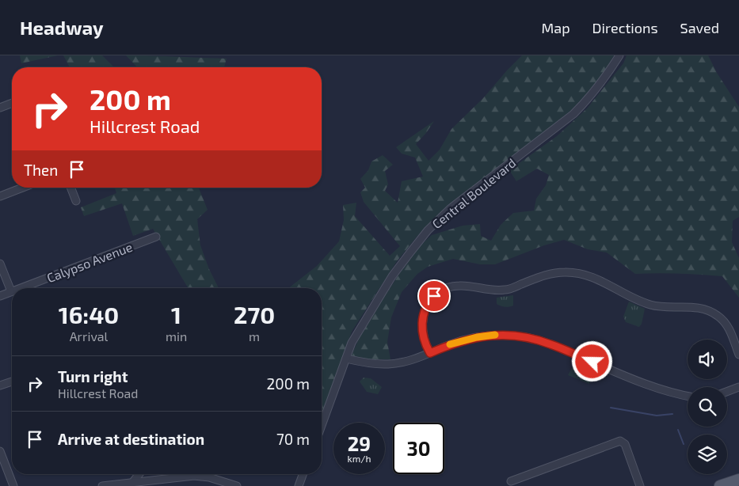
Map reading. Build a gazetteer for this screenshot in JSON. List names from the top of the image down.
{
  "streets": {
    "street": ["Central Boulevard", "Calypso Avenue"]
  },
  "page": {
    "header": "Headway",
    "nav": ["Map", "Directions", "Saved"],
    "turn": ["200 m", "Hillcrest Road"],
    "then": "Then",
    "eta": [
      "16:40",
      "Arrival",
      "1",
      "min",
      "270",
      "m"
    ],
    "list": [
      {
        "name": "Turn right",
        "note": "Hillcrest Road",
        "value": "200 m"
      },
      {
        "name": "Arrive at destination",
        "value": "70 m"
      }
    ],
    "speed": "29 km/h",
    "limit": "30"
  }
}
